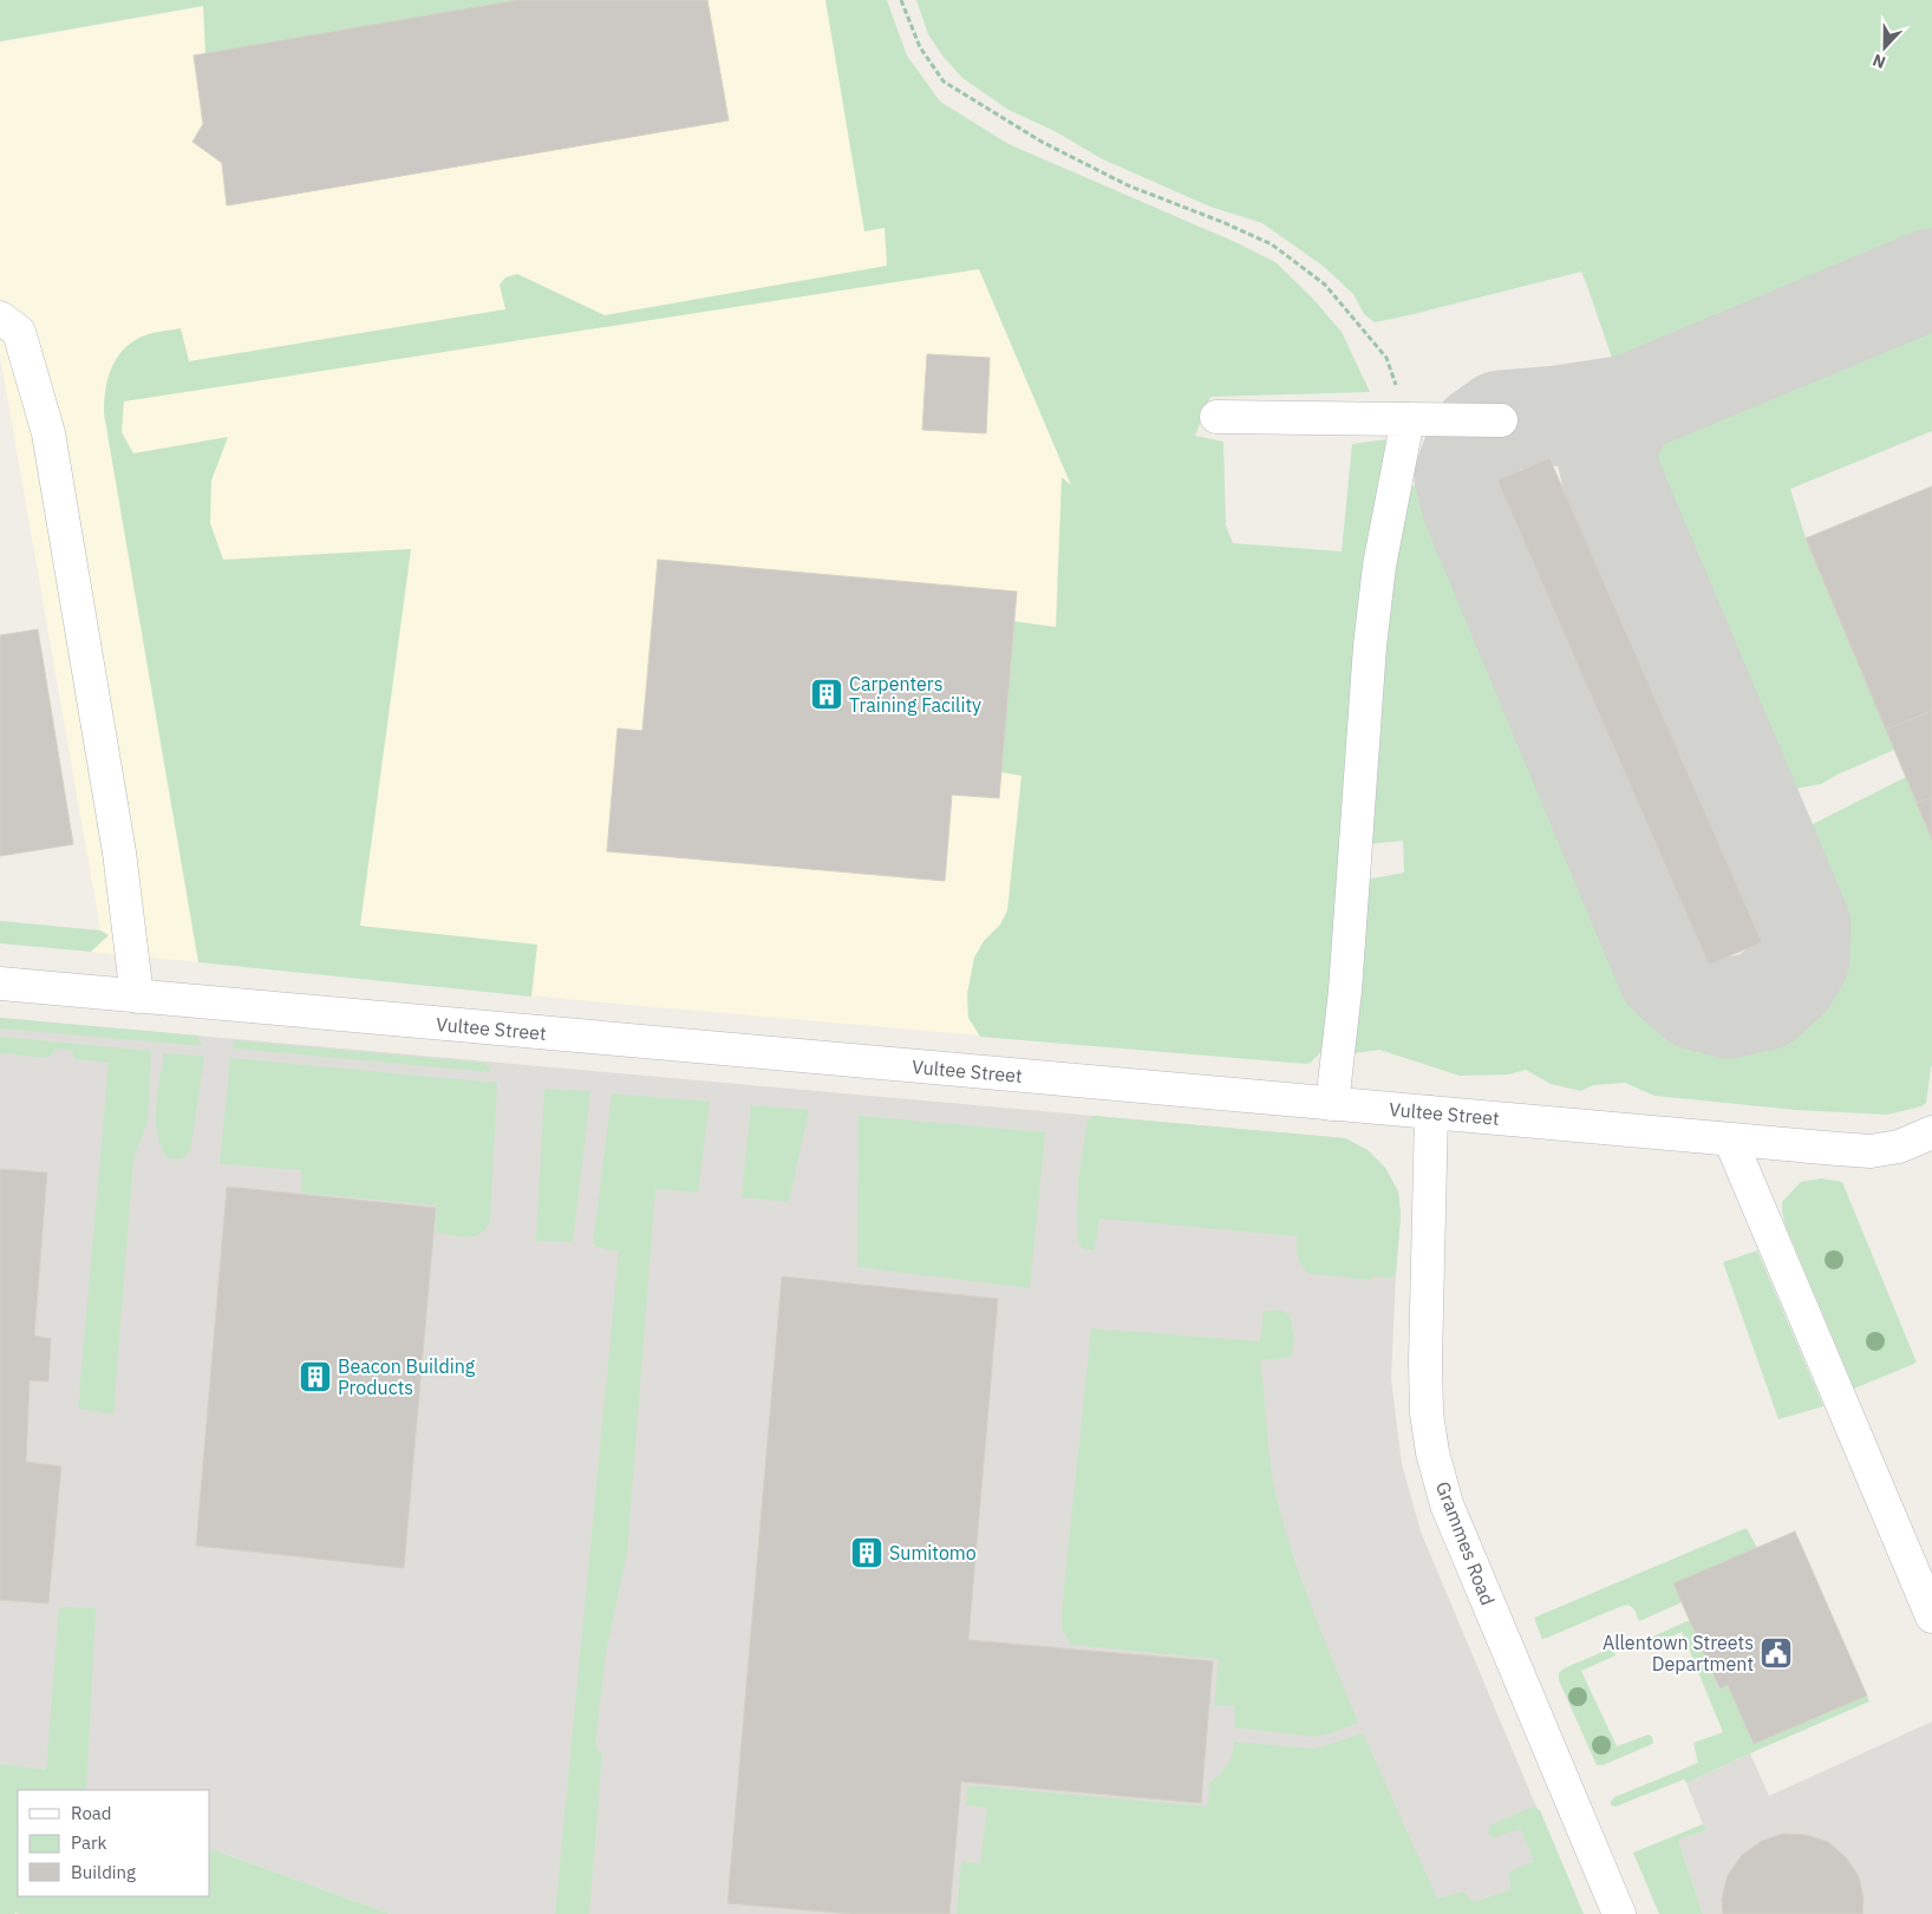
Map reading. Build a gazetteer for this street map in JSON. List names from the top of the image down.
{
  "streets": {
    "street": ["Vultee Street", "Grammes Road"]
  },
  "crossings": [
    ["Vultee Street", "Grammes Road"]
  ],
  "places": {
    "building": ["Carpenters Training Facility", "Beacon Building Products", "Sumitomo"],
    "public building": ["Allentown Streets Department"]
  },
  "legend": ["Road", "Park", "Building"],
  "north": "bottom"
}
